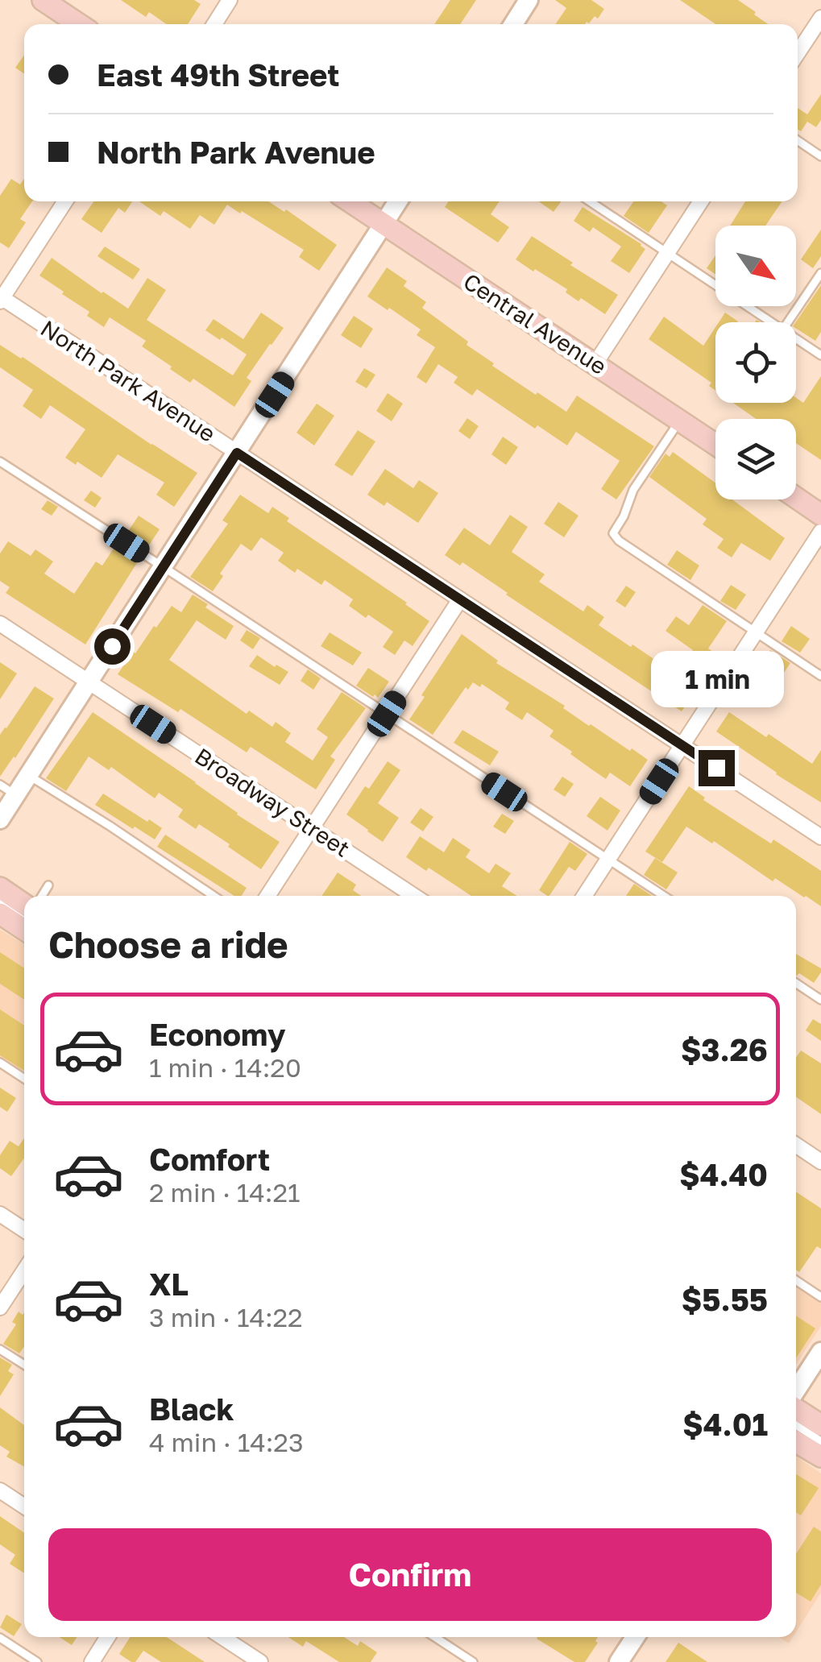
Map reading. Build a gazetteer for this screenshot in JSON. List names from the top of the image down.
{
  "streets": {
    "main road": ["Central Avenue"],
    "street": ["North Park Avenue", "Broadway Street"]
  },
  "north": "bottom right",
  "page": {
    "banner": ["East 49th Street", "North Park Avenue"],
    "bubble": "1 min",
    "heading": "Choose a ride",
    "list": [
      {
        "name": "Economy",
        "note": "1 min · 14:20",
        "value": "$3.26"
      },
      {
        "name": "Comfort",
        "note": "2 min · 14:21",
        "value": "$4.40"
      },
      {
        "name": "XL",
        "note": "3 min · 14:22",
        "value": "$5.55"
      },
      {
        "name": "Black",
        "note": "4 min · 14:23",
        "value": "$4.01"
      }
    ],
    "buttons": "Confirm"
  }
}
